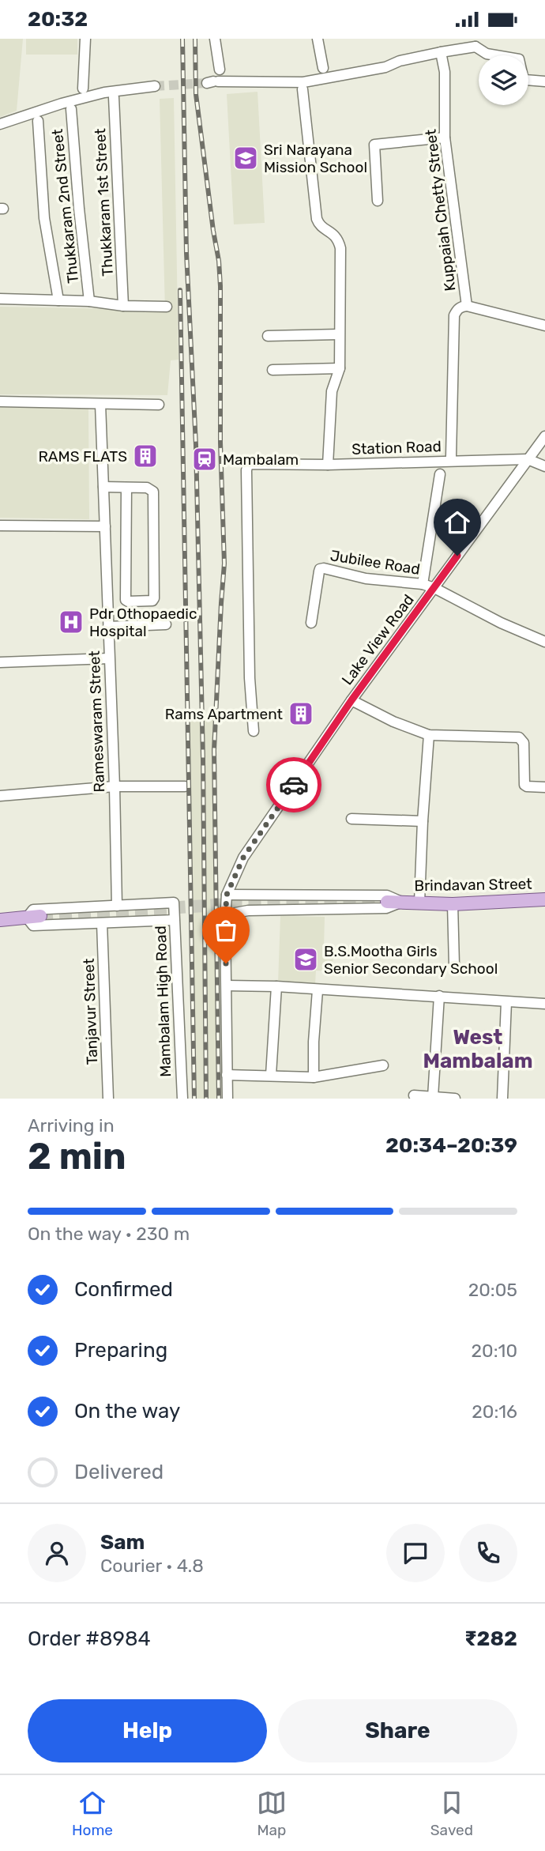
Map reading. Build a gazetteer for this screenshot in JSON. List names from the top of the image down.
{
  "streets": {
    "main road": ["Brindavan Street"],
    "street": [
      "Thukkaram 1st Street",
      "Thukkaram 2nd Street",
      "Kuppaiah Chetty Street",
      "Station Road",
      "Jubilee Road",
      "Lake View Road",
      "Rameswaram Street",
      "Mambalam High Road",
      "Tanjavur Street"
    ]
  },
  "crossings": [
    ["Station Road", "Lake View Road"],
    ["Jubilee Road", "Lake View Road"],
    ["Rameswaram Street", "Mambalam High Road"]
  ],
  "districts": ["West Mambalam"],
  "places": {
    "school or university": ["Sri Narayana Mission School", "B.S.Mootha Girls Senior Secondary School"],
    "building": ["RAMS FLATS", "Rams Apartment"],
    "station": ["Mambalam"],
    "hospital": ["Pdr Othopaedic Hospital"]
  },
  "page": {
    "status": "20:32",
    "heading": ["2 min", "Arriving in", "20:34–20:39"],
    "panel": [
      "Sam",
      "Courier · 4.8",
      "Order #8984",
      "₹282"
    ],
    "bar": "On the way · 230 m",
    "list": [
      ["Confirmed", "20:05"],
      ["Preparing", "20:10"],
      ["On the way", "20:16"],
      "Delivered"
    ],
    "buttons": ["Help", "Share"],
    "tabs": ["Home", "Map", "Saved"]
  }
}
